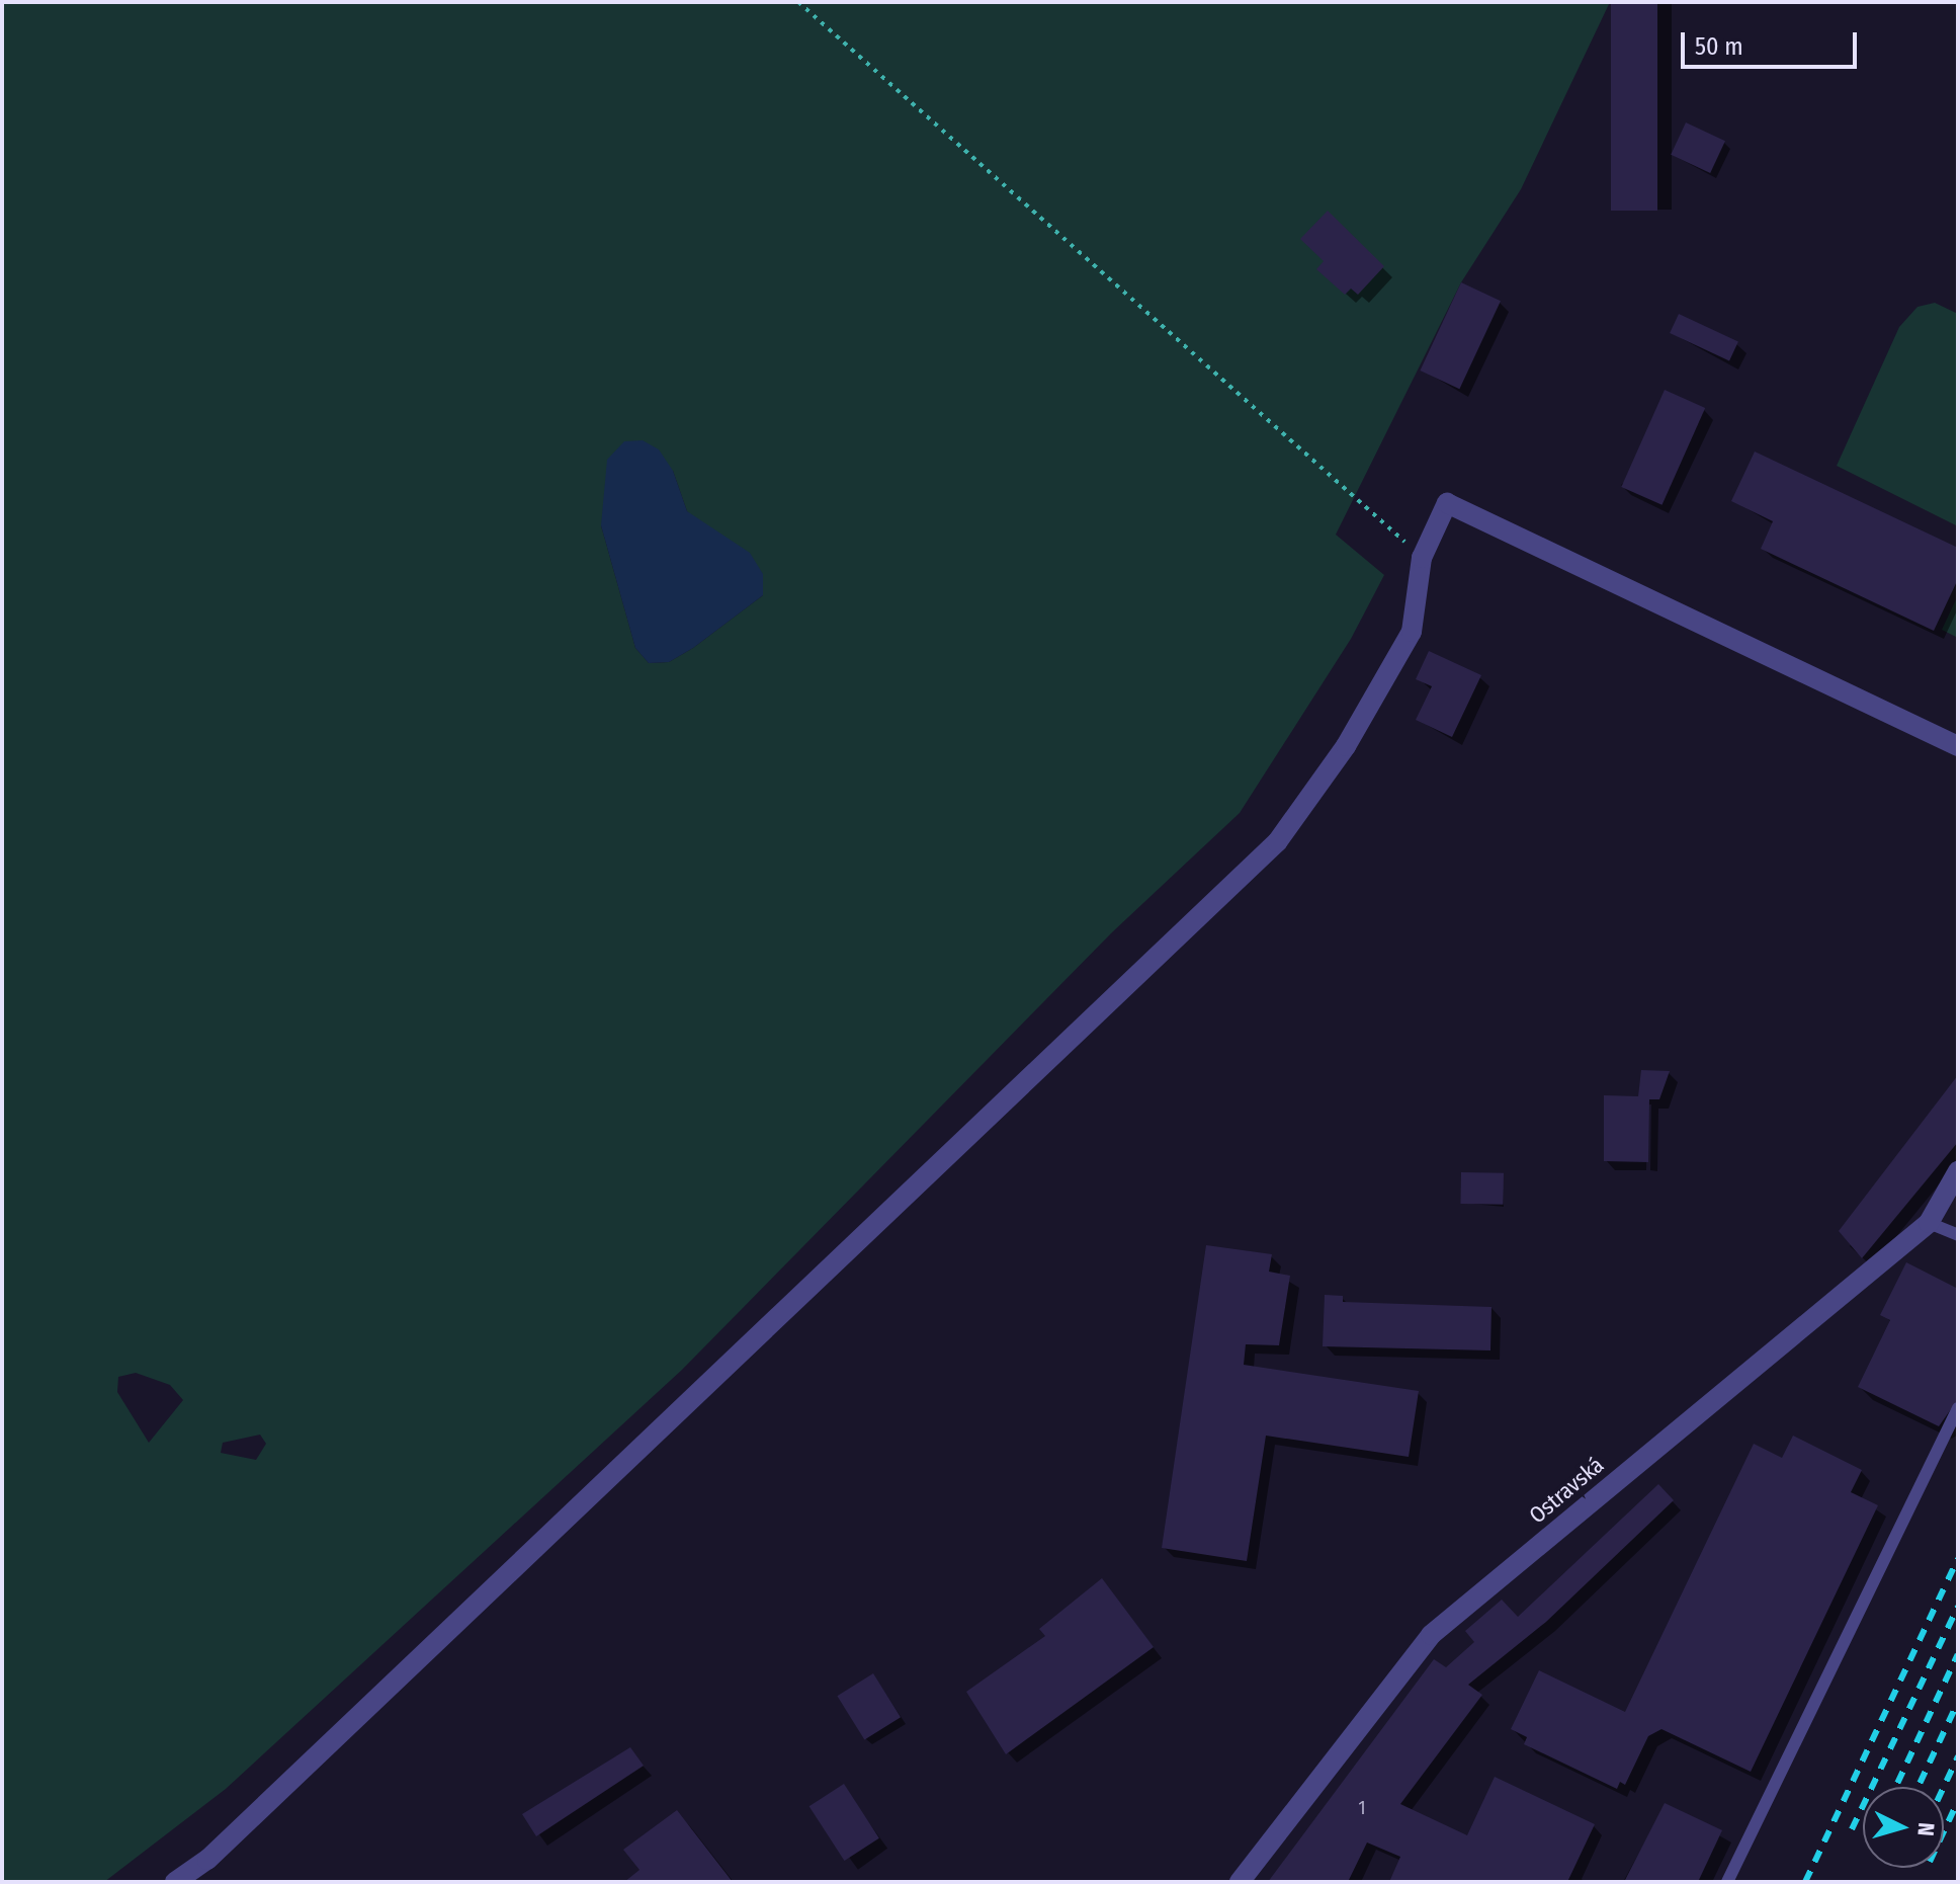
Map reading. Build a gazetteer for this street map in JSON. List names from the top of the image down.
{
  "streets": {
    "street": ["Ostravská"]
  },
  "house_numbers": ["1"],
  "scale_bar": "50 m",
  "north": "right"
}
